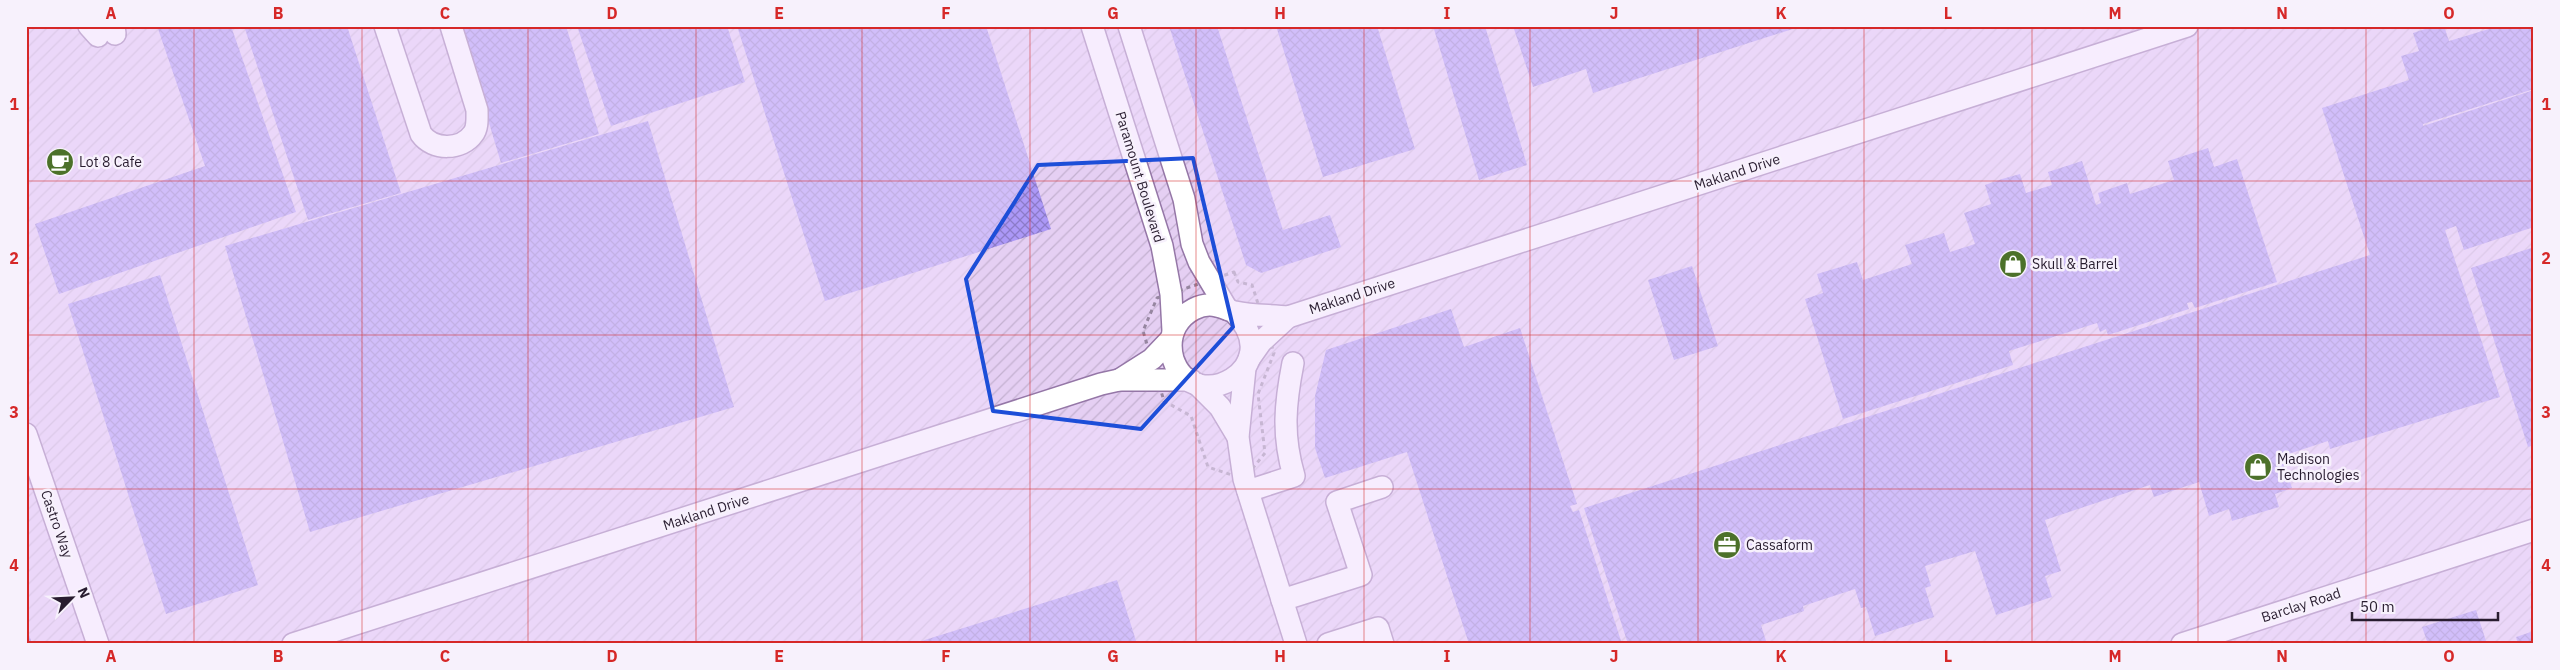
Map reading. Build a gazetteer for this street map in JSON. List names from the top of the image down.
{
  "streets": {
    "street": [
      "Makland Drive",
      "Paramount Boulevard",
      "Castro Way",
      "Barclay Road"
    ]
  },
  "crossings": [
    ["Makland Drive", "Paramount Boulevard"]
  ],
  "places": {
    "cafe": ["Lot 8 Cafe"],
    "shop": ["Skull & Barrel", "Madison Technologies"],
    "office": ["Cassaform"]
  },
  "scale_bar": "50 m",
  "north": "top right",
  "grid": {
    "columns": [
      "A",
      "B",
      "C",
      "D",
      "E",
      "F",
      "G",
      "H",
      "I",
      "J",
      "K",
      "L",
      "M",
      "N",
      "O"
    ],
    "rows": [
      "1",
      "2",
      "3",
      "4"
    ]
  }
}
